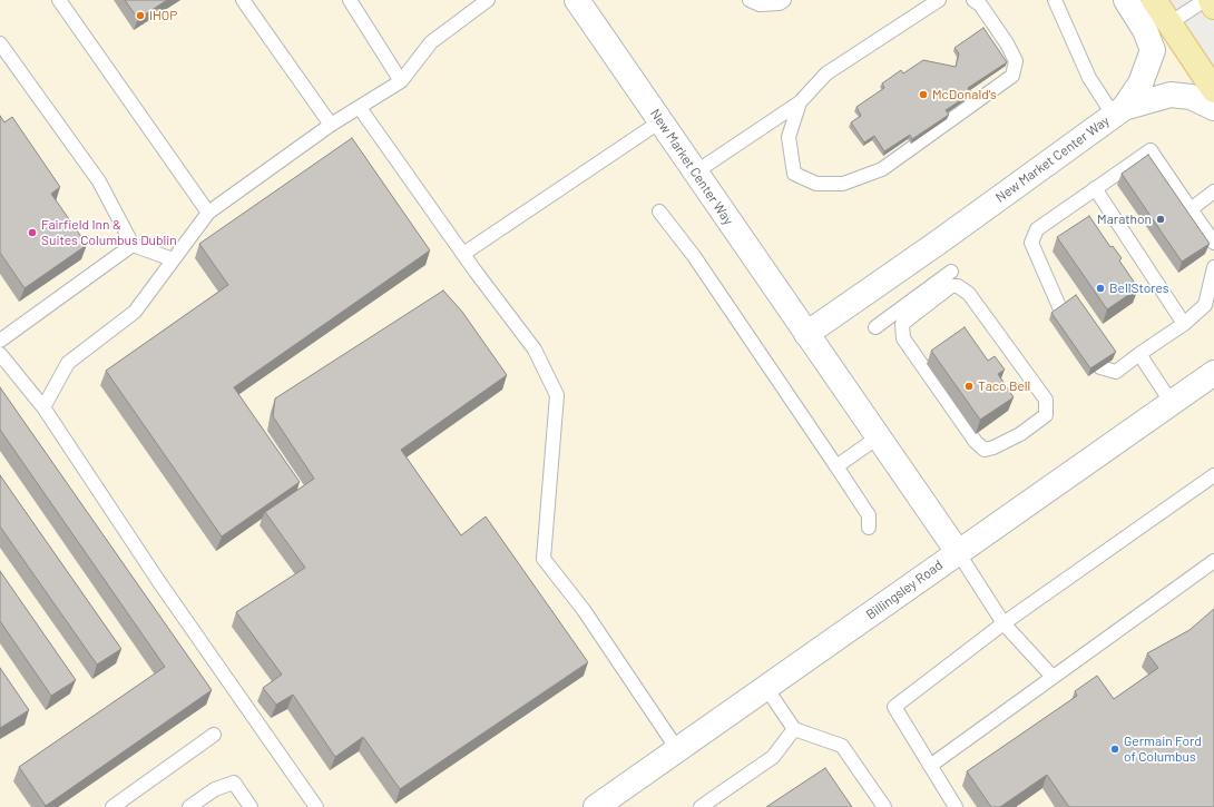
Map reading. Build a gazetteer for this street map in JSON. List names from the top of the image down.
{
  "streets": {
    "street": ["New Market Center Way", "Billingsley Road"]
  },
  "crossings": [
    ["New Market Center Way", "Billingsley Road"]
  ],
  "places": [
    "IHOP",
    "McDonald's",
    "Marathon",
    "Fairfield Inn & Suites Columbus Dublin",
    "BellStores",
    "Taco Bell",
    "Germain Ford of Columbus"
  ]
}
